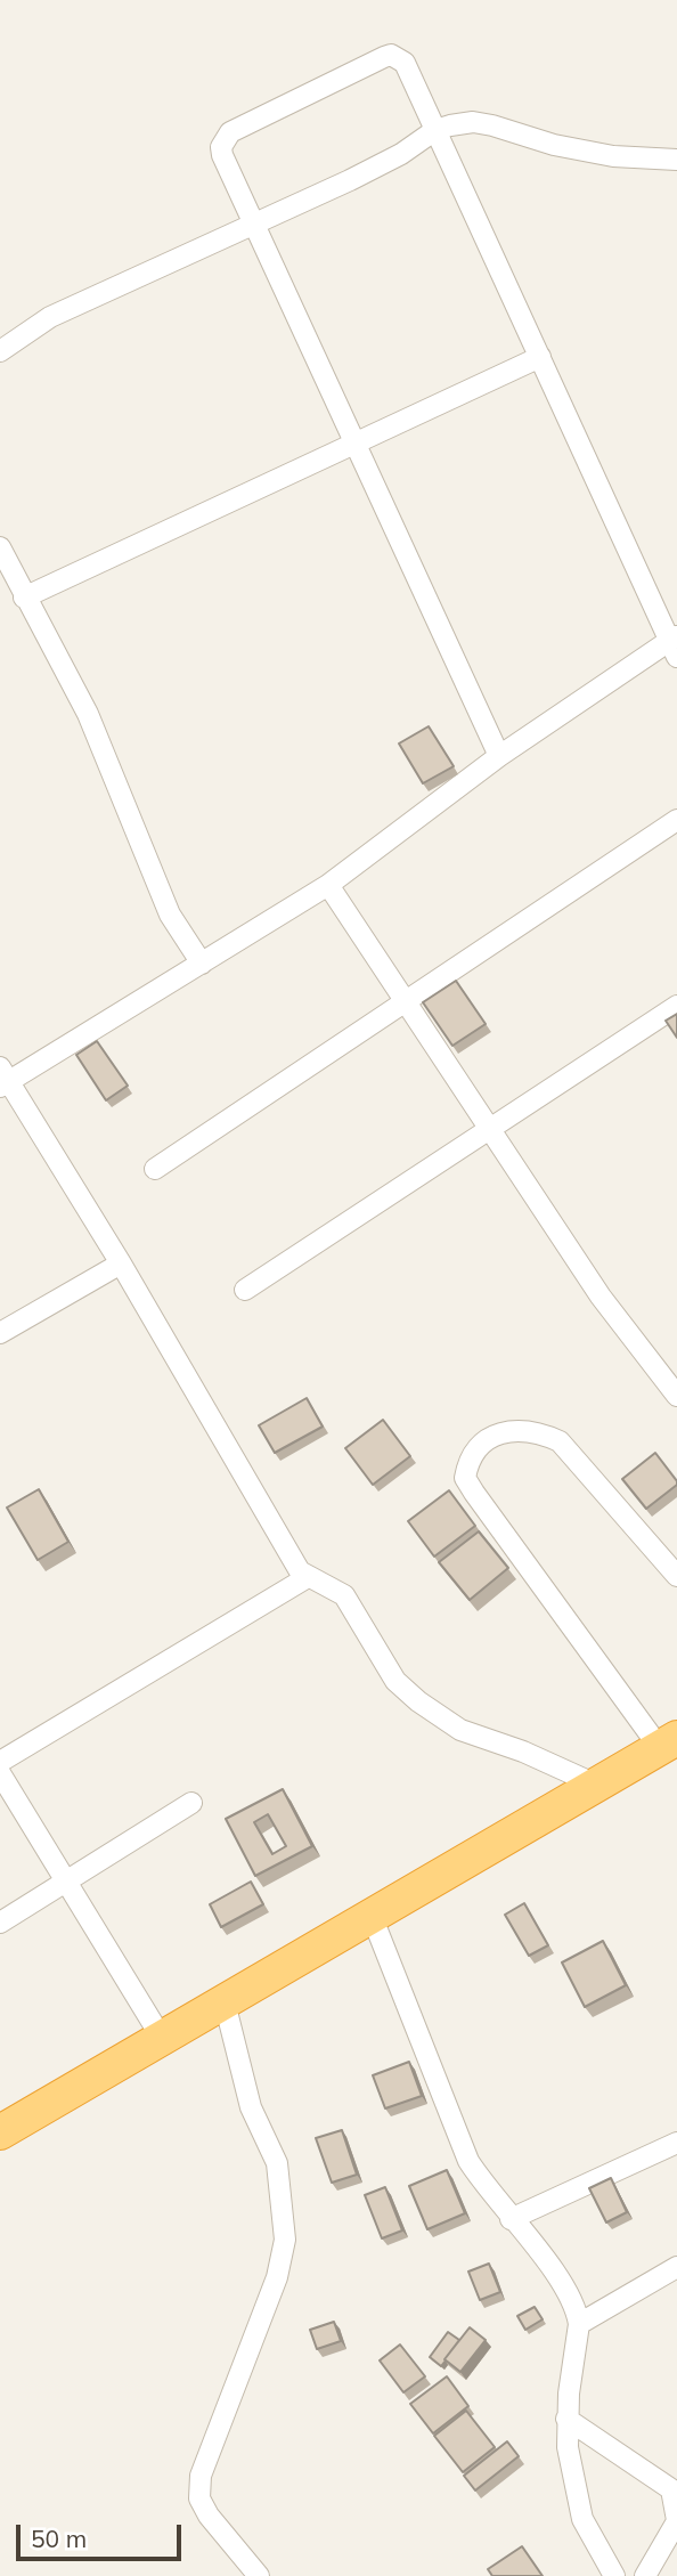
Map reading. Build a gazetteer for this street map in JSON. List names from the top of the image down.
{
  "scale_bar": "50 m"
}
